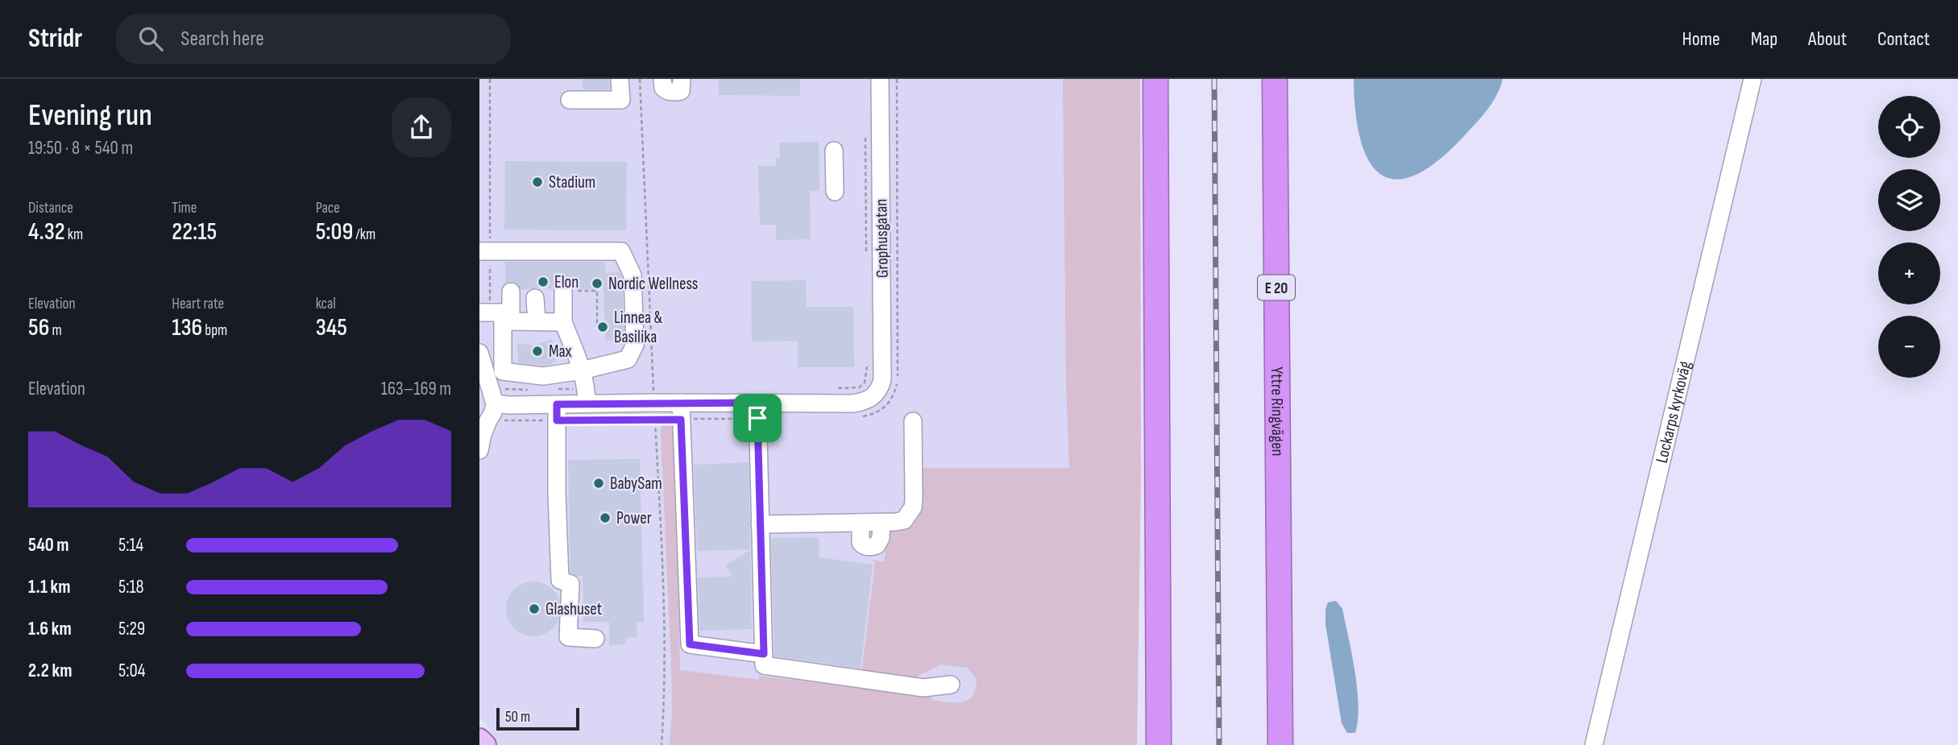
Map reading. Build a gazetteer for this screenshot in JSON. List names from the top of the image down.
{
  "streets": {
    "highway": ["E 20", "Yttre Ringvägen"],
    "street": ["Grophusgatan", "Lockarps kyrkoväg"]
  },
  "places": [
    "Stadium",
    "Elon",
    "Nordic Wellness",
    "Linnea & Basilika",
    "Max",
    "BabySam",
    "Power",
    "Glashuset"
  ],
  "scale_bar": "50 m",
  "page": {
    "header": "Stridr",
    "search": "Search here",
    "nav": [
      "Home",
      "Map",
      "About",
      "Contact"
    ],
    "heading": ["Evening run", "19:50 · 8 × 540 m"],
    "map_buttons": ["+", "−"],
    "stats": [
      ["Distance", "4.32 km"],
      ["Time", "22:15"],
      ["Pace", "5:09 /km"],
      ["Elevation", "56 m"],
      ["Heart rate", "136 bpm"],
      ["kcal", "345"]
    ],
    "chart": ["Elevation", "163–169 m"],
    "list": [
      {
        "name": "540 m",
        "note": "5:14"
      },
      {
        "name": "1.1 km",
        "note": "5:18"
      },
      {
        "name": "1.6 km",
        "note": "5:29"
      },
      {
        "name": "2.2 km",
        "note": "5:04"
      }
    ],
    "scale": "50 m"
  }
}
